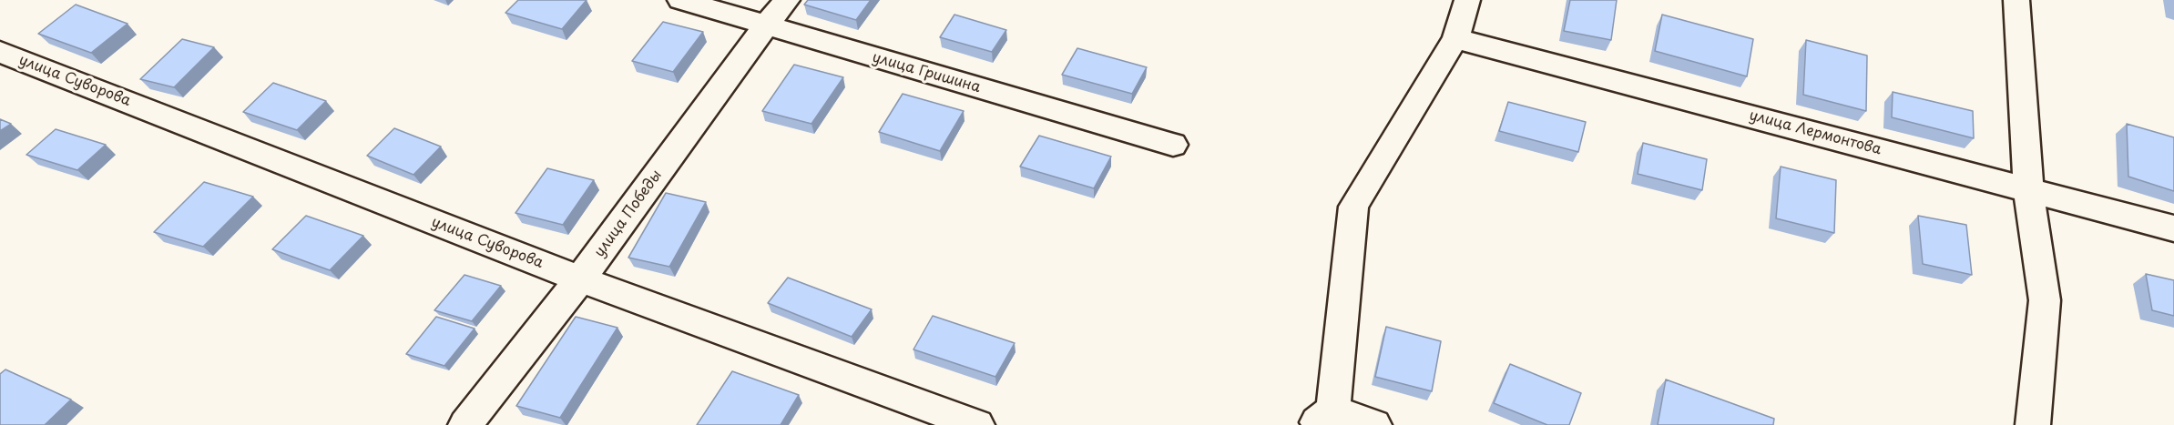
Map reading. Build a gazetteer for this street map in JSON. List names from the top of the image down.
{
  "streets": {
    "street": [
      "улица Гришина",
      "улица Суворова",
      "улица Лермонтова",
      "улица Победы"
    ]
  },
  "crossings": [
    ["улица Гришина", "улица Победы"],
    ["улица Суворова", "улица Победы"]
  ]
}
